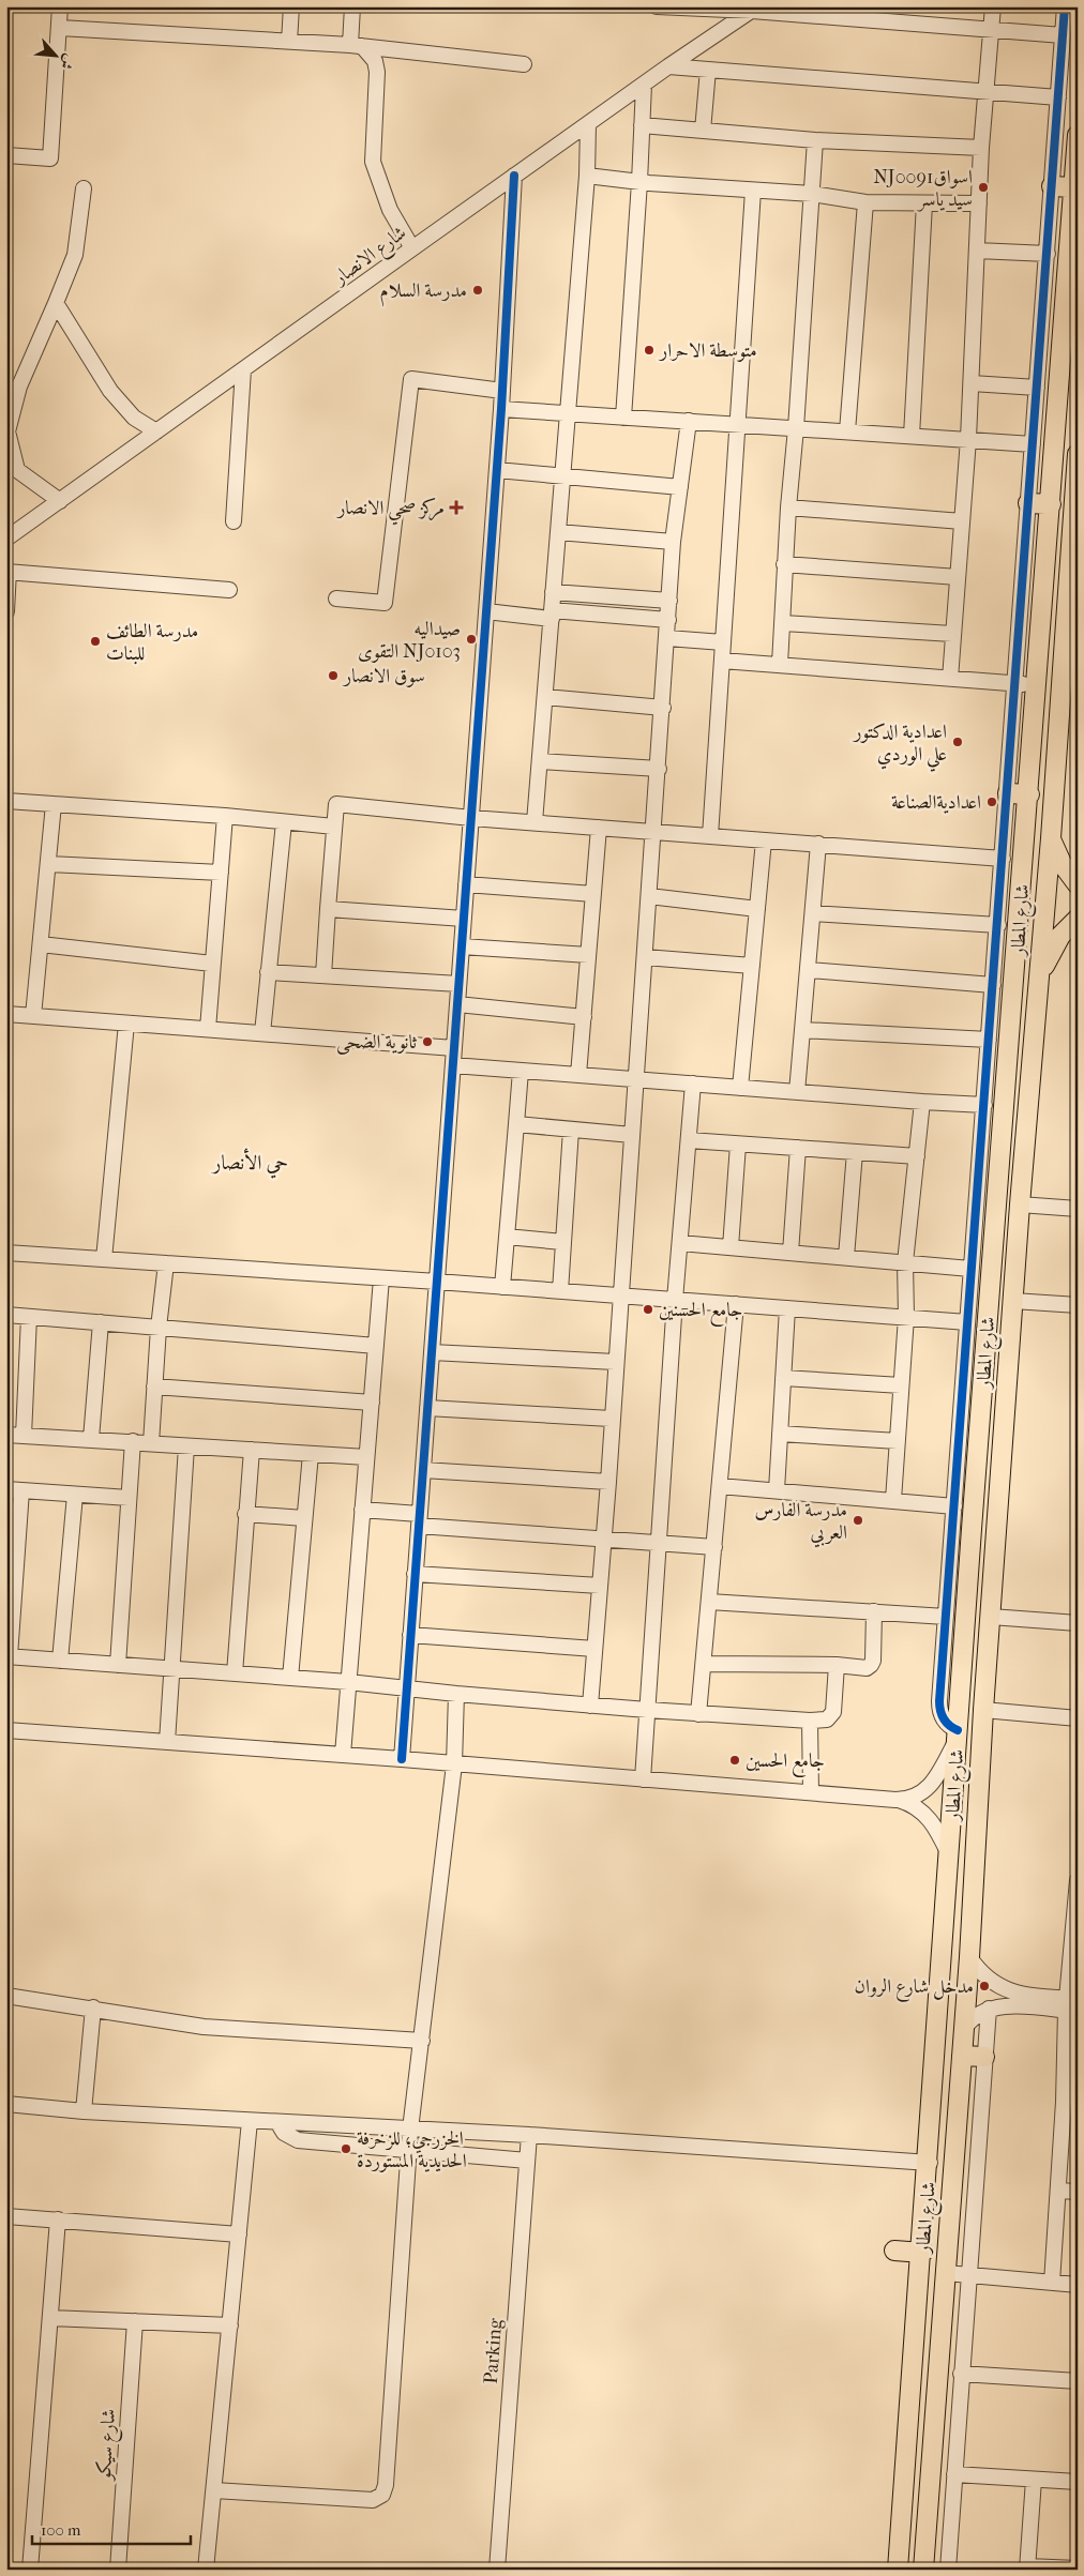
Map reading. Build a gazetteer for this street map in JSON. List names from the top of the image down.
{
  "streets": {
    "main road": ["شارع المطار"],
    "street": ["شارع الانصار", "Parking", "شارع سيكو"]
  },
  "districts": ["حي الأنصار"],
  "places": {
    "other": [
      "NJ0091اسواق سيد ياسر",
      "مدرسة السلام",
      "متوسطة الاحرار",
      "صيداليه التقوى NJ0103",
      "مدرسة الطائف للبنات",
      "سوق الانصار",
      "اعدادية الدكتور علي الوردي",
      "اعداديةالصناعة",
      "ثانوية الضحى",
      "جامع الحسنين",
      "مدرسة الفارس العربي",
      "جامع الحسين",
      "مدخل شارع الروان",
      "الخزرجي؛ للزخرفة الحديدية المستوردة"
    ],
    "health": ["مركز صحي الانصار"]
  },
  "scale_bar": "100 m",
  "north": "bottom right"
}
